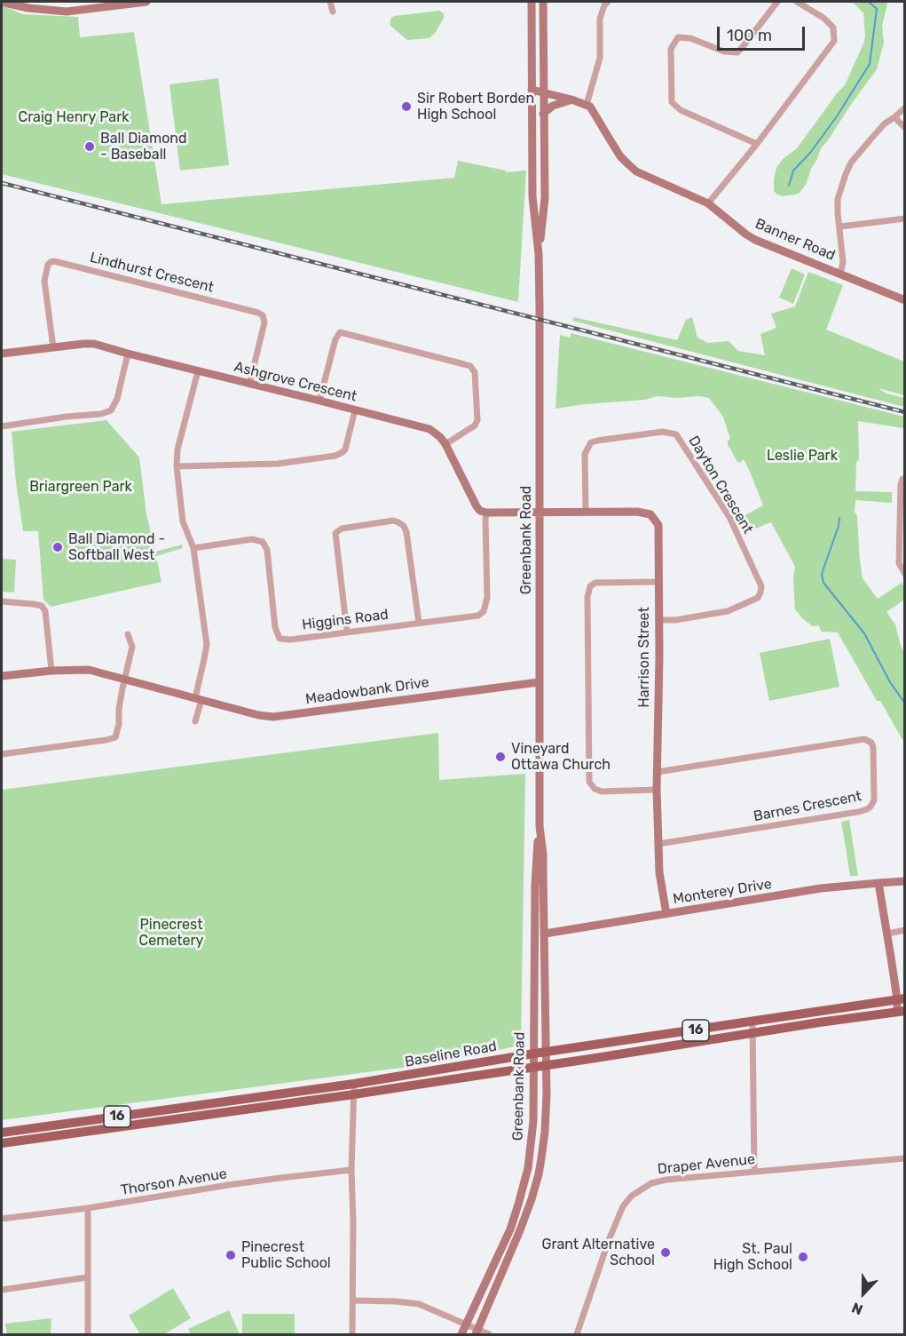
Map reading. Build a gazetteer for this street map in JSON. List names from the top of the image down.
{
  "streets": {
    "main road": ["16", "Baseline Road"],
    "street": [
      "Banner Road",
      "Lindhurst Crescent",
      "Ashgrove Crescent",
      "Dayton Crescent",
      "Greenbank Road",
      "Higgins Road",
      "Harrison Street",
      "Meadowbank Drive",
      "Barnes Crescent",
      "Monterey Drive",
      "Draper Avenue",
      "Thorson Avenue"
    ]
  },
  "crossings": [
    ["Lindhurst Crescent", "Ashgrove Crescent"],
    ["Ashgrove Crescent", "Higgins Road"],
    ["Dayton Crescent", "Harrison Street"],
    ["Greenbank Road", "Harrison Street"],
    ["Greenbank Road", "Meadowbank Drive"],
    ["Greenbank Road", "Monterey Drive"],
    ["Greenbank Road", "Baseline Road"],
    ["Harrison Street", "Barnes Crescent"],
    ["Harrison Street", "Monterey Drive"]
  ],
  "parks": [
    "Craig Henry Park",
    "Leslie Park",
    "Briargreen Park",
    "Pinecrest Cemetery"
  ],
  "places": [
    "Sir Robert Borden High School",
    "Ball Diamond - Baseball",
    "Ball Diamond - Softball West",
    "Vineyard Ottawa Church",
    "Grant Alternative School",
    "Pinecrest Public School",
    "St. Paul High School"
  ],
  "scale_bar": "100 m",
  "north": "bottom"
}
